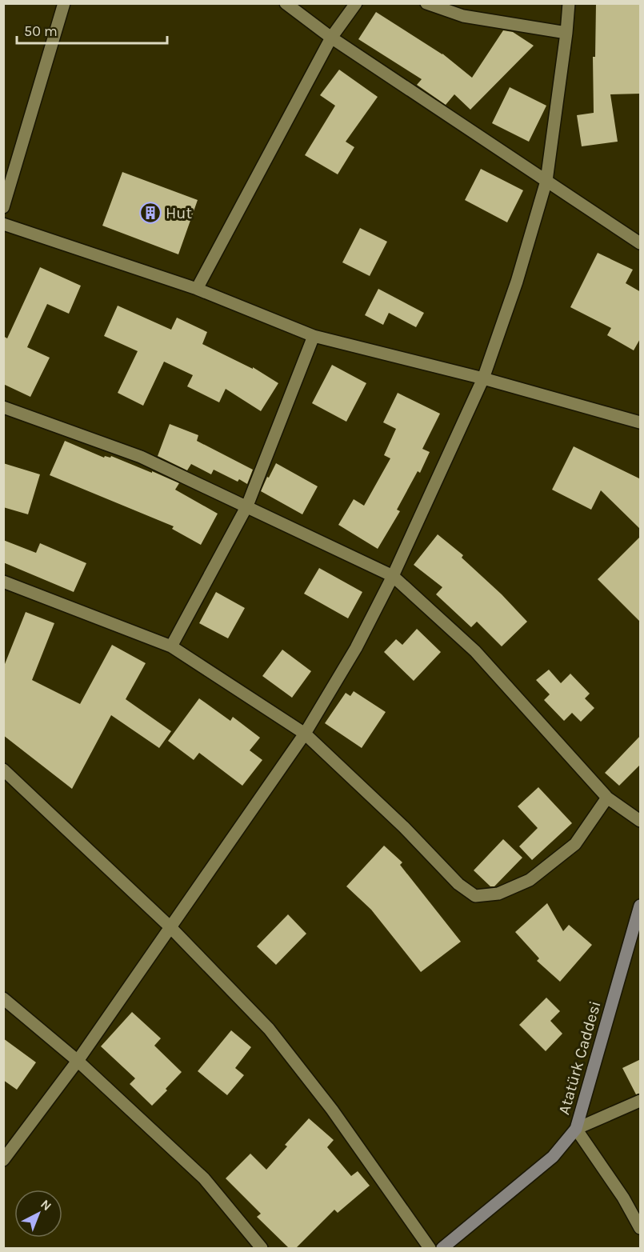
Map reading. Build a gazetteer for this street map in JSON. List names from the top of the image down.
{
  "streets": {
    "street": ["Atatürk Caddesi"]
  },
  "places": {
    "building": ["Hut"]
  },
  "scale_bar": "50 m",
  "north": "top right"
}
